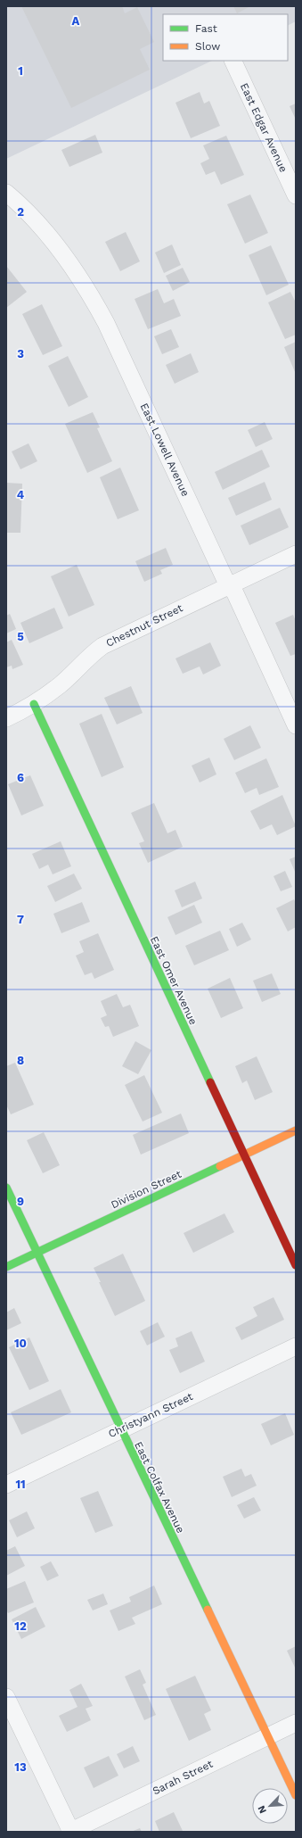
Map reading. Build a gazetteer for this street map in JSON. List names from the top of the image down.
{
  "streets": {
    "street": [
      "East Edgar Avenue",
      "East Lowell Avenue",
      "Chestnut Street",
      "East Omer Avenue",
      "Division Street",
      "Christyann Street",
      "East Colfax Avenue",
      "Sarah Street"
    ]
  },
  "crossings": [
    ["East Lowell Avenue", "Chestnut Street"],
    ["Chestnut Street", "East Omer Avenue"],
    ["East Omer Avenue", "Division Street"],
    ["Division Street", "East Colfax Avenue"],
    ["Christyann Street", "East Colfax Avenue"],
    ["East Colfax Avenue", "Sarah Street"]
  ],
  "legend": ["Fast", "Slow"],
  "north": "bottom left",
  "grid": {
    "columns": ["A"],
    "rows": [
      "1",
      "2",
      "3",
      "4",
      "5",
      "6",
      "7",
      "8",
      "9",
      "10",
      "11",
      "12",
      "13"
    ]
  }
}
